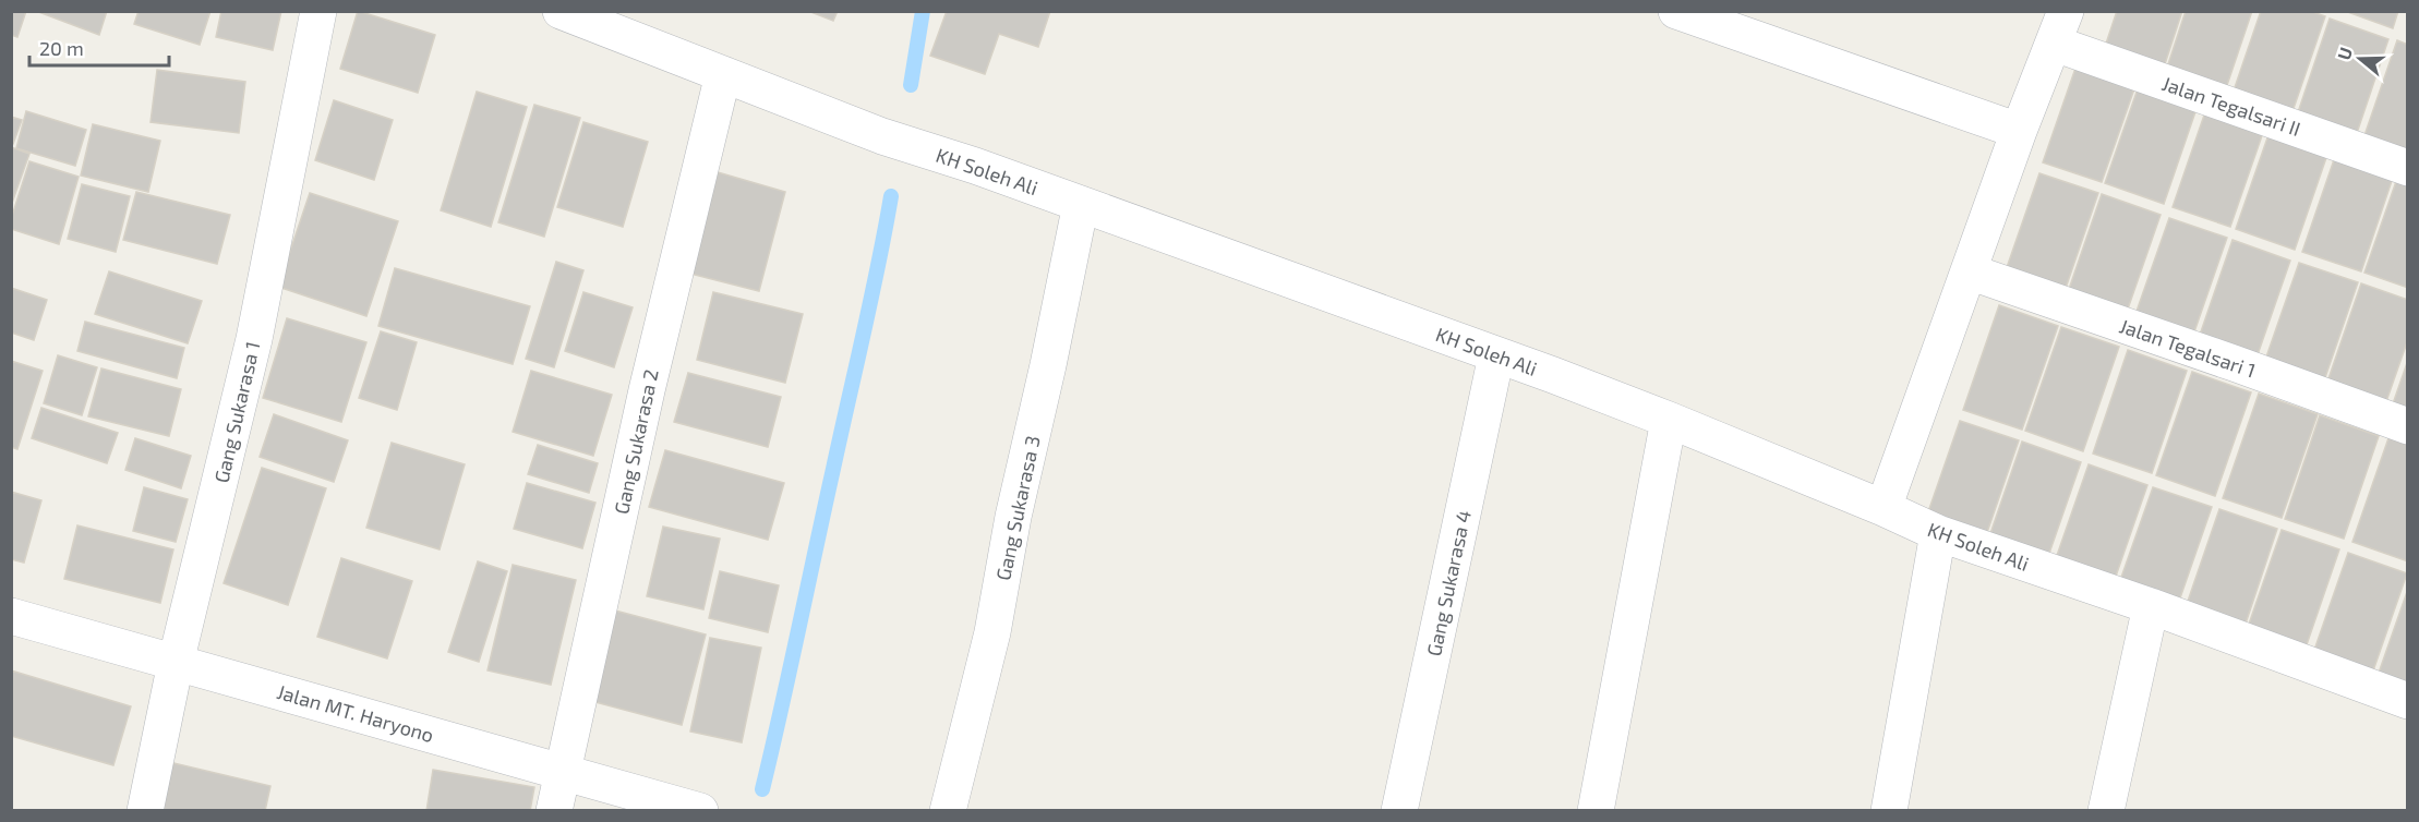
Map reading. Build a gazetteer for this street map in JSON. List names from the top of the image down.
{
  "streets": {
    "street": [
      "Jalan Tegalsari II",
      "KH Soleh Ali",
      "Jalan Tegalsari 1",
      "Gang Sukarasa 1",
      "Gang Sukarasa 2",
      "Gang Sukarasa 3",
      "Gang Sukarasa 4",
      "Jalan MT. Haryono"
    ]
  },
  "crossings": [
    ["KH Soleh Ali", "Gang Sukarasa 2"],
    ["KH Soleh Ali", "Gang Sukarasa 3"],
    ["KH Soleh Ali", "Gang Sukarasa 4"],
    ["Gang Sukarasa 1", "Jalan MT. Haryono"],
    ["Gang Sukarasa 2", "Jalan MT. Haryono"]
  ],
  "scale_bar": "20 m",
  "north": "left"
}
